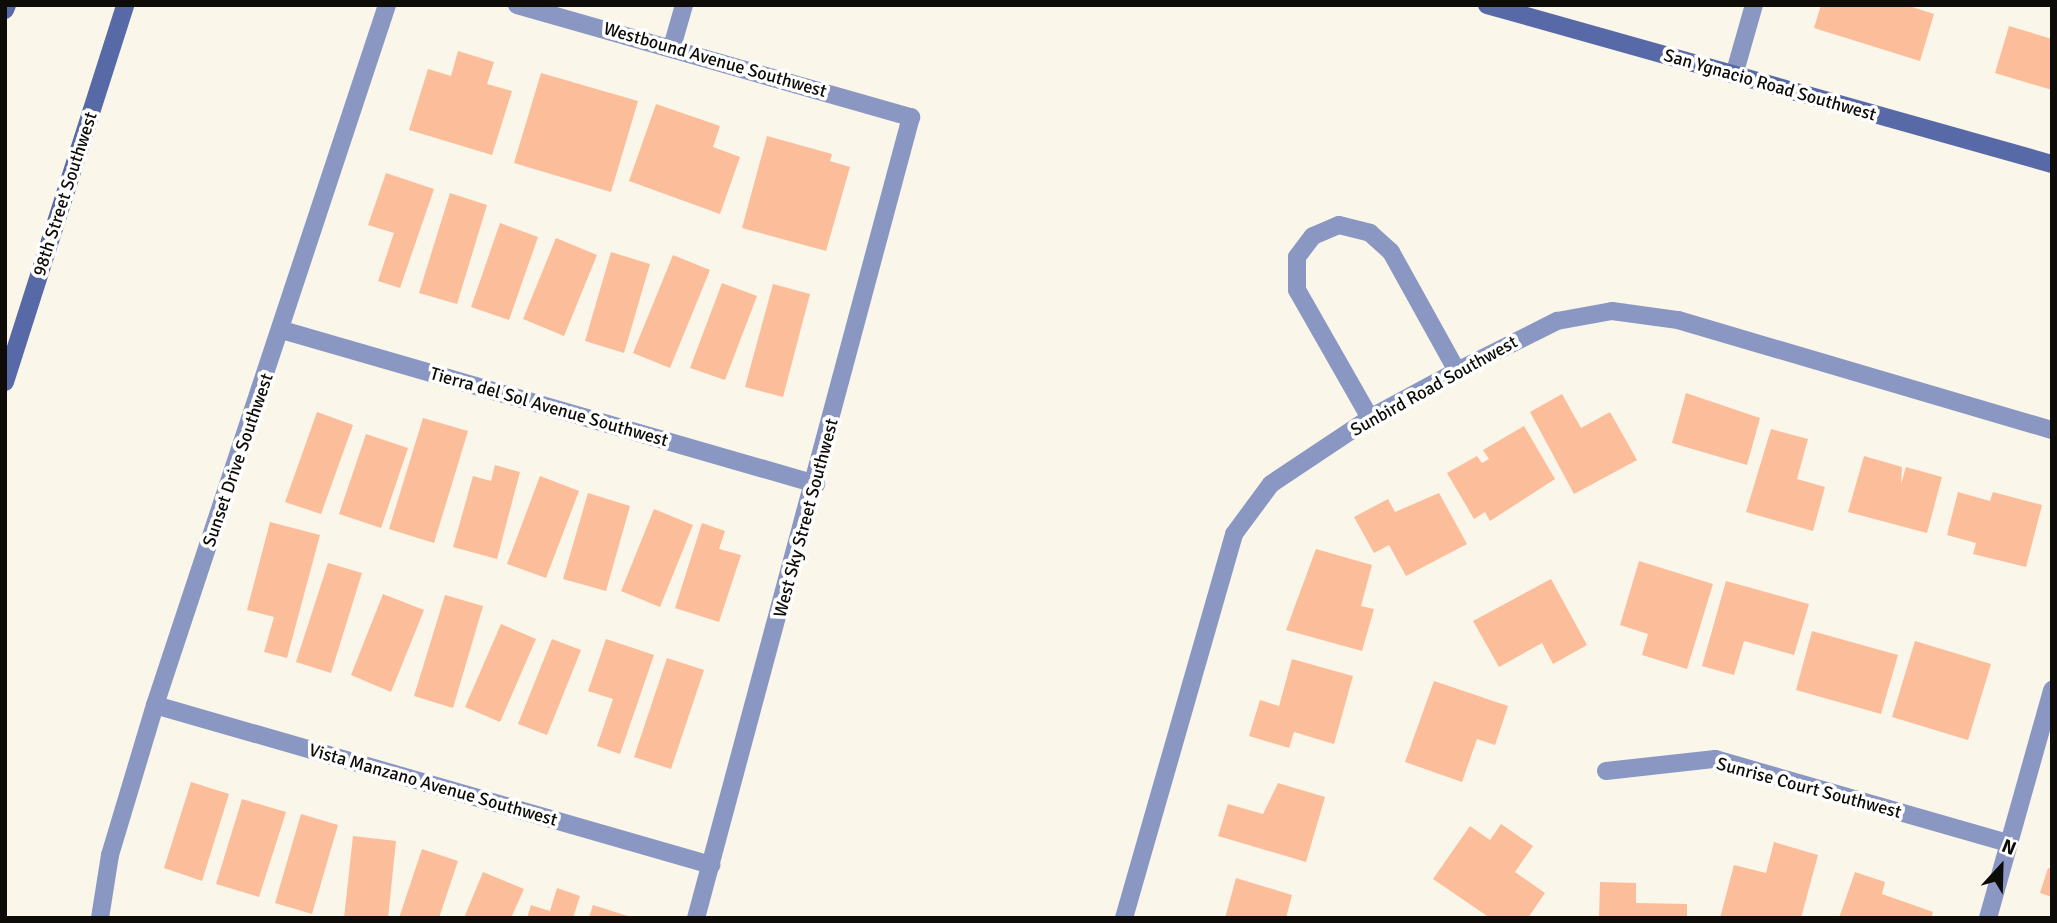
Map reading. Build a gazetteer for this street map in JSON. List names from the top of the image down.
{
  "streets": {
    "street": [
      "Westbound Avenue Southwest",
      "San Ygnacio Road Southwest",
      "98th Street Southwest",
      "Sunbird Road Southwest",
      "Tierra del Sol Avenue Southwest",
      "Sunset Drive Southwest",
      "West Sky Street Southwest",
      "Vista Manzano Avenue Southwest",
      "Sunrise Court Southwest"
    ]
  },
  "crossings": [
    ["Westbound Avenue Southwest", "West Sky Street Southwest"],
    ["Tierra del Sol Avenue Southwest", "Sunset Drive Southwest"],
    ["Tierra del Sol Avenue Southwest", "West Sky Street Southwest"],
    ["Sunset Drive Southwest", "Vista Manzano Avenue Southwest"],
    ["West Sky Street Southwest", "Vista Manzano Avenue Southwest"]
  ],
  "north": "top"
}
